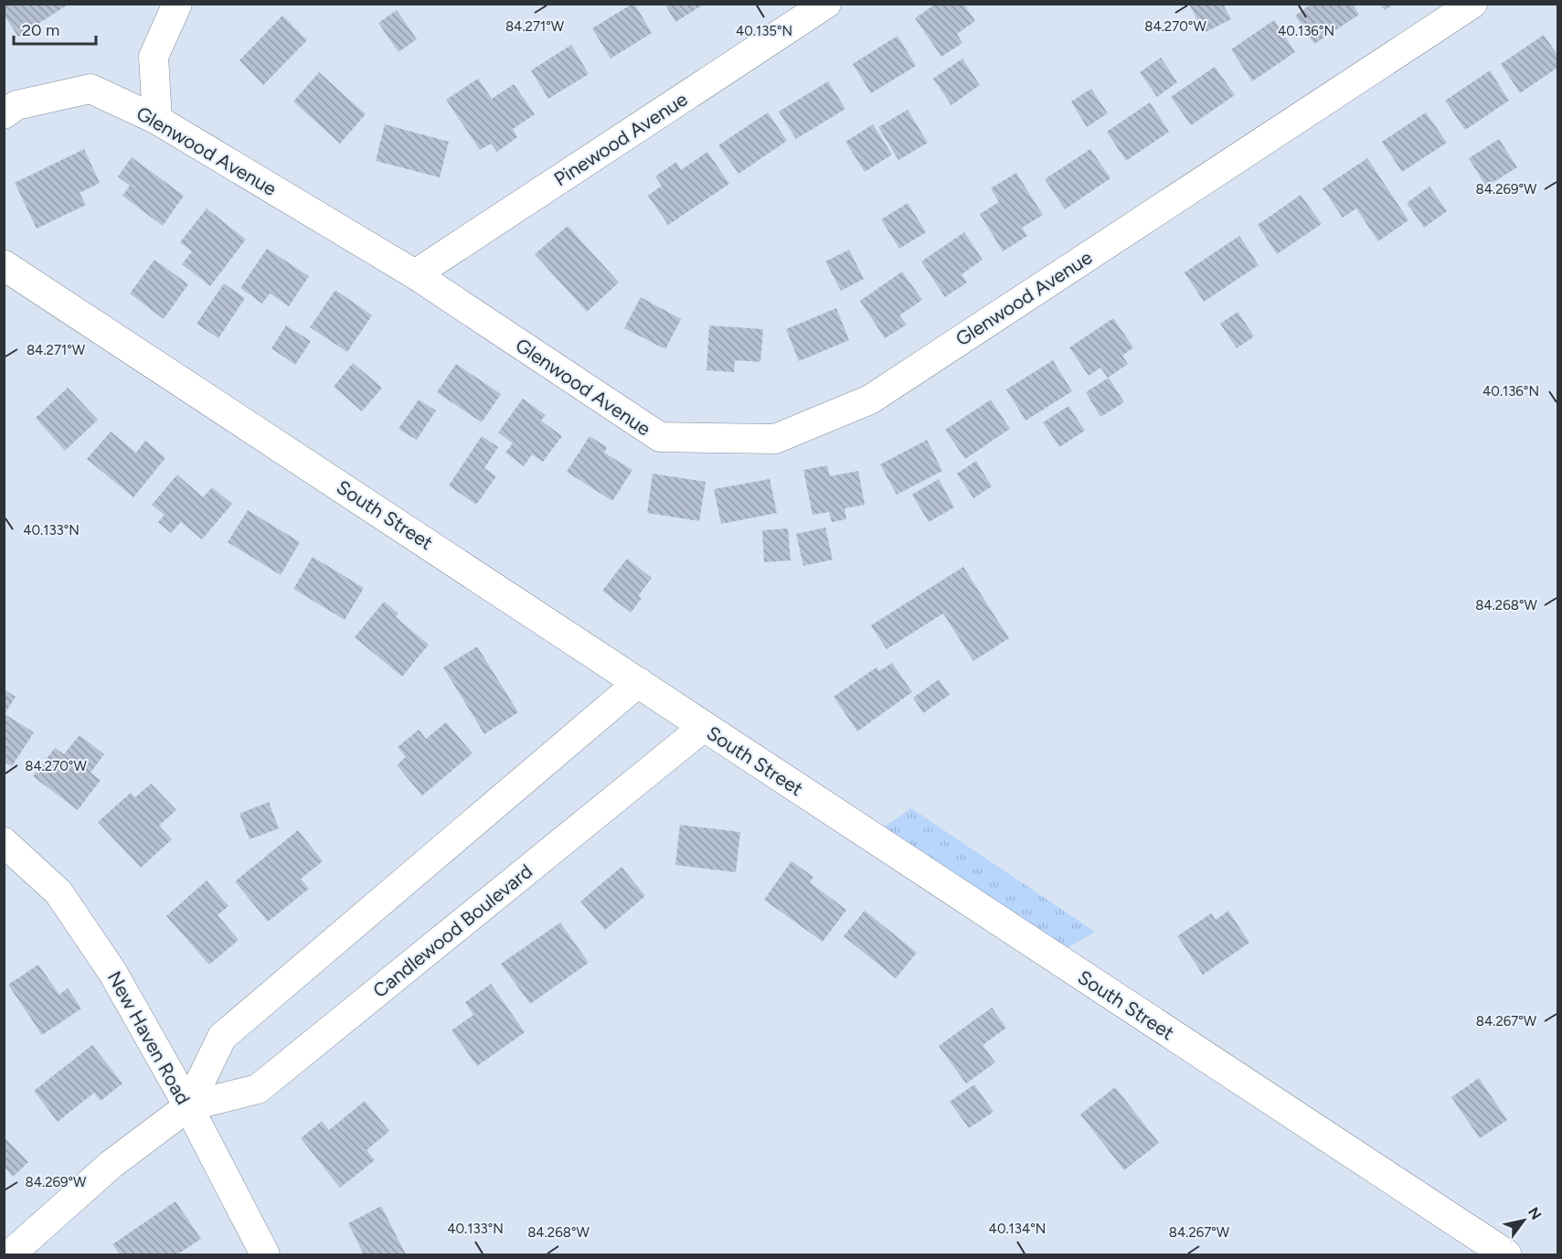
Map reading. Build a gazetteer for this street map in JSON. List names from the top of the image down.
{
  "streets": {
    "street": [
      "Pinewood Avenue",
      "Glenwood Avenue",
      "South Street",
      "Candlewood Boulevard",
      "New Haven Road"
    ]
  },
  "crossings": [
    ["Pinewood Avenue", "Glenwood Avenue"],
    ["South Street", "Candlewood Boulevard"],
    ["Candlewood Boulevard", "New Haven Road"]
  ],
  "scale_bar": "20 m",
  "north": "top right",
  "coordinates": [
    "84.271°W",
    "84.270°W",
    "40.135°N",
    "40.136°N",
    "84.269°W",
    "40.133°N",
    "84.268°W",
    "84.267°W",
    "40.134°N"
  ]
}
